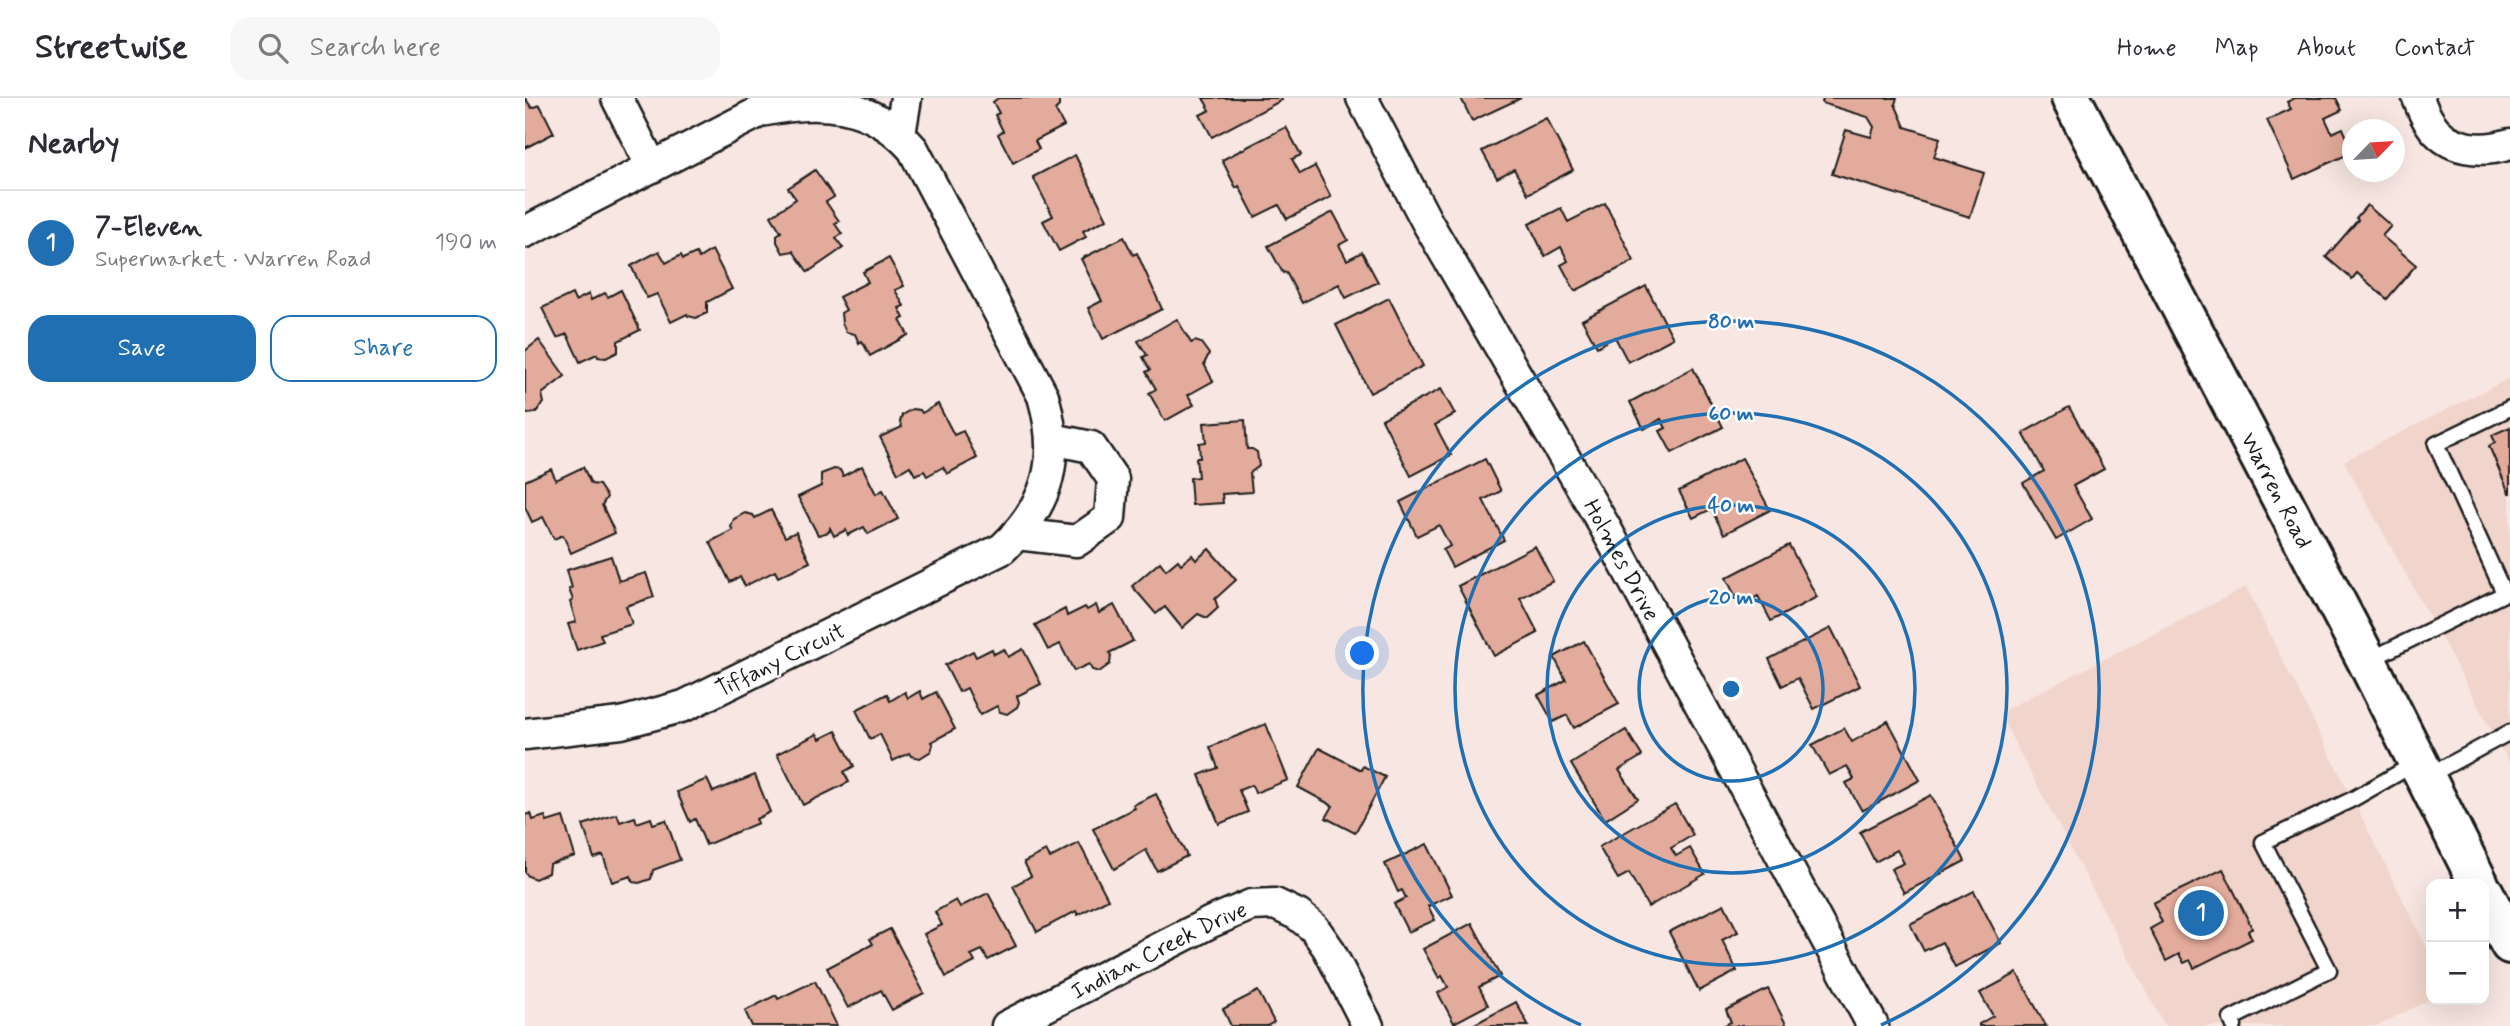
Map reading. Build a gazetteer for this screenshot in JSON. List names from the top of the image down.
{
  "streets": {
    "main road": ["Warren Road"],
    "street": ["Holmes Drive", "Tiffany Circuit", "Indian Creek Drive"]
  },
  "north": "top right",
  "page": {
    "header": "Streetwise",
    "search": "Search here",
    "nav": [
      "Home",
      "Map",
      "About",
      "Contact"
    ],
    "heading": "Nearby",
    "list": [
      {
        "mark": "1",
        "name": "7-Eleven",
        "note": "Supermarket · Warren Road",
        "value": "190 m"
      }
    ],
    "buttons": ["Save", "Share"],
    "map_buttons": ["+", "−"],
    "pins": "1"
  },
  "rings": [
    "80 m",
    "60 m",
    "40 m",
    "20 m"
  ]
}
